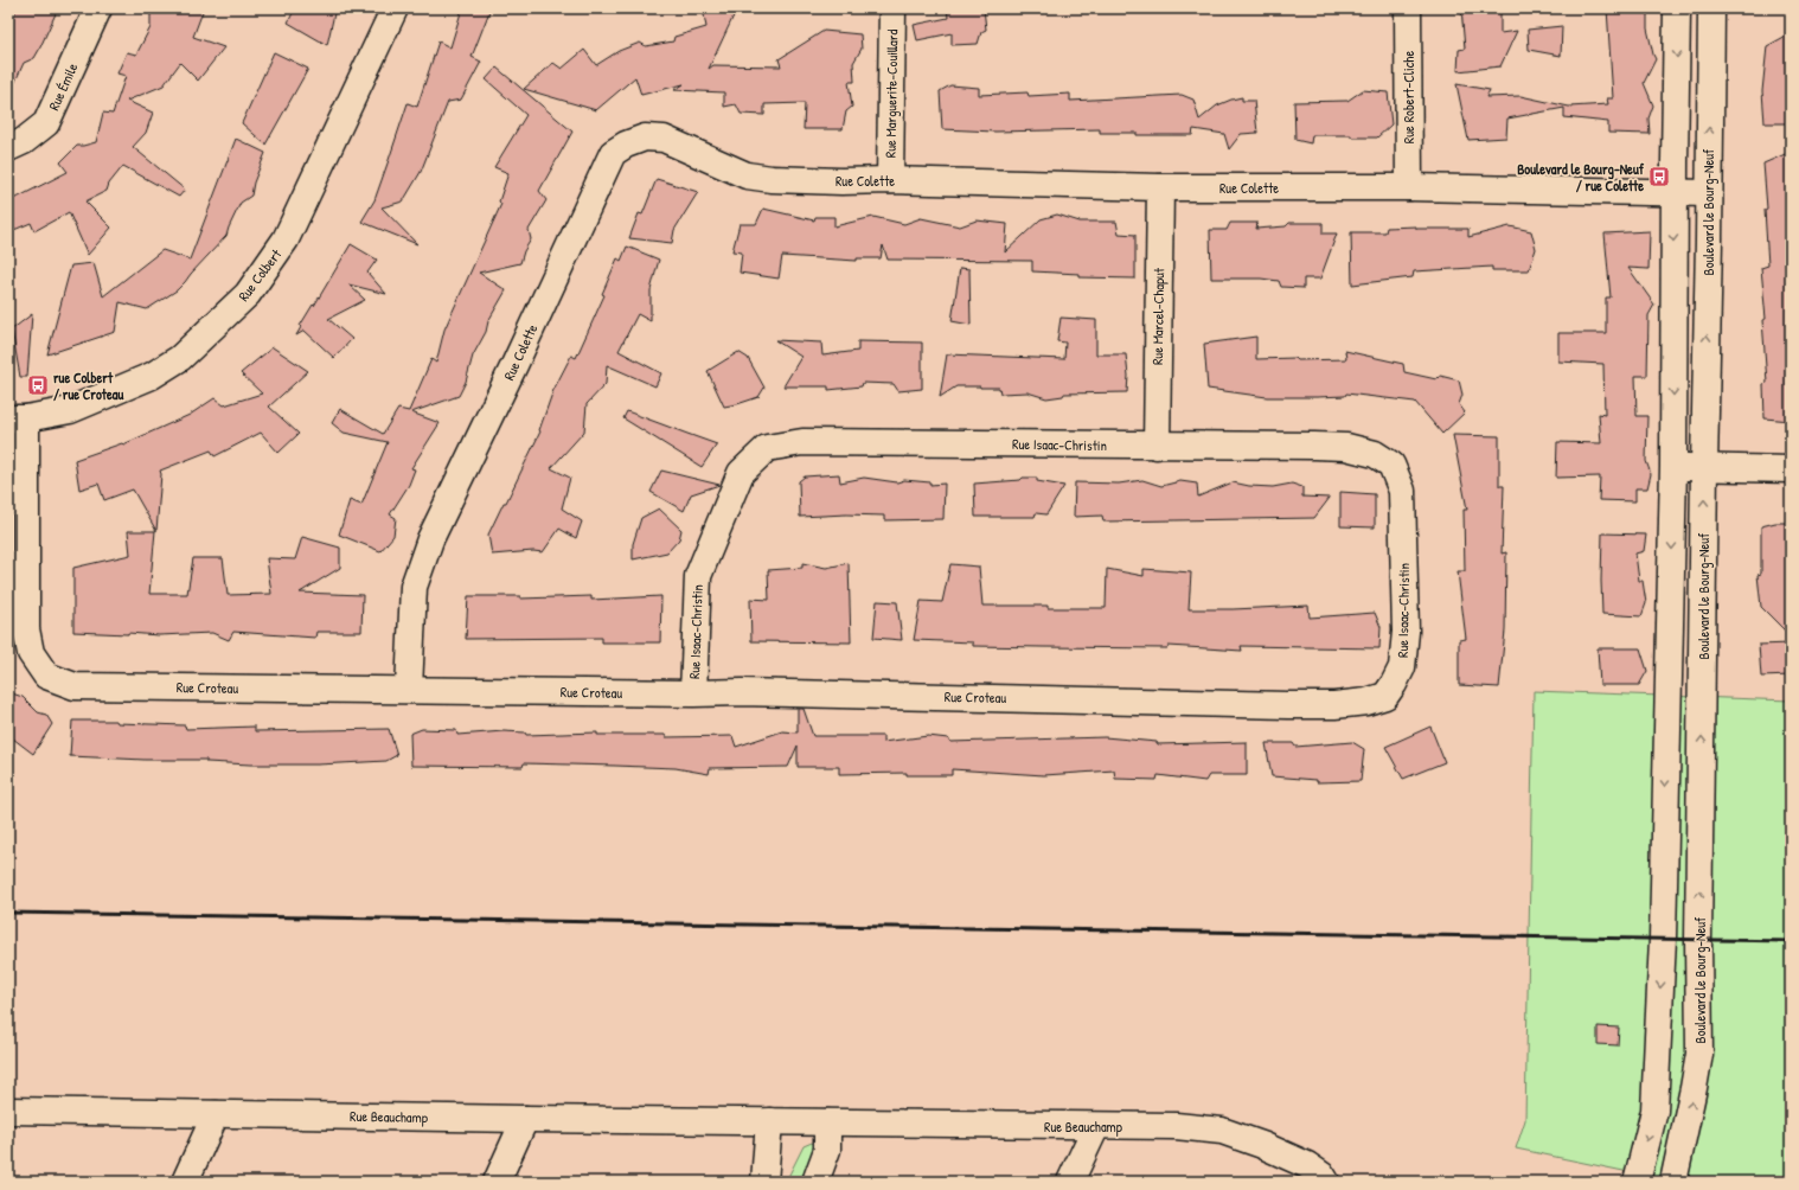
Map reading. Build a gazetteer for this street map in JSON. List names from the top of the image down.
{
  "streets": {
    "street": [
      "Rue Émile",
      "Rue Marguerite-Couillard",
      "Rue Robert-Cliche",
      "Rue Colette",
      "Boulevard le Bourg-Neuf",
      "Rue Colbert",
      "Rue Marcel-Chaput",
      "Rue Isaac-Christin",
      "Rue Croteau",
      "Rue Beauchamp"
    ]
  },
  "crossings": [
    ["Rue Marguerite-Couillard", "Rue Colette"],
    ["Rue Robert-Cliche", "Rue Colette"],
    ["Rue Colette", "Boulevard le Bourg-Neuf"],
    ["Rue Colette", "Rue Marcel-Chaput"],
    ["Rue Colette", "Rue Croteau"],
    ["Rue Colbert", "Rue Croteau"],
    ["Rue Marcel-Chaput", "Rue Isaac-Christin"],
    ["Rue Isaac-Christin", "Rue Croteau"]
  ],
  "places": {
    "bus stop": ["Boulevard le Bourg-Neuf / rue Colette", "rue Colbert / rue Croteau"]
  }
}
